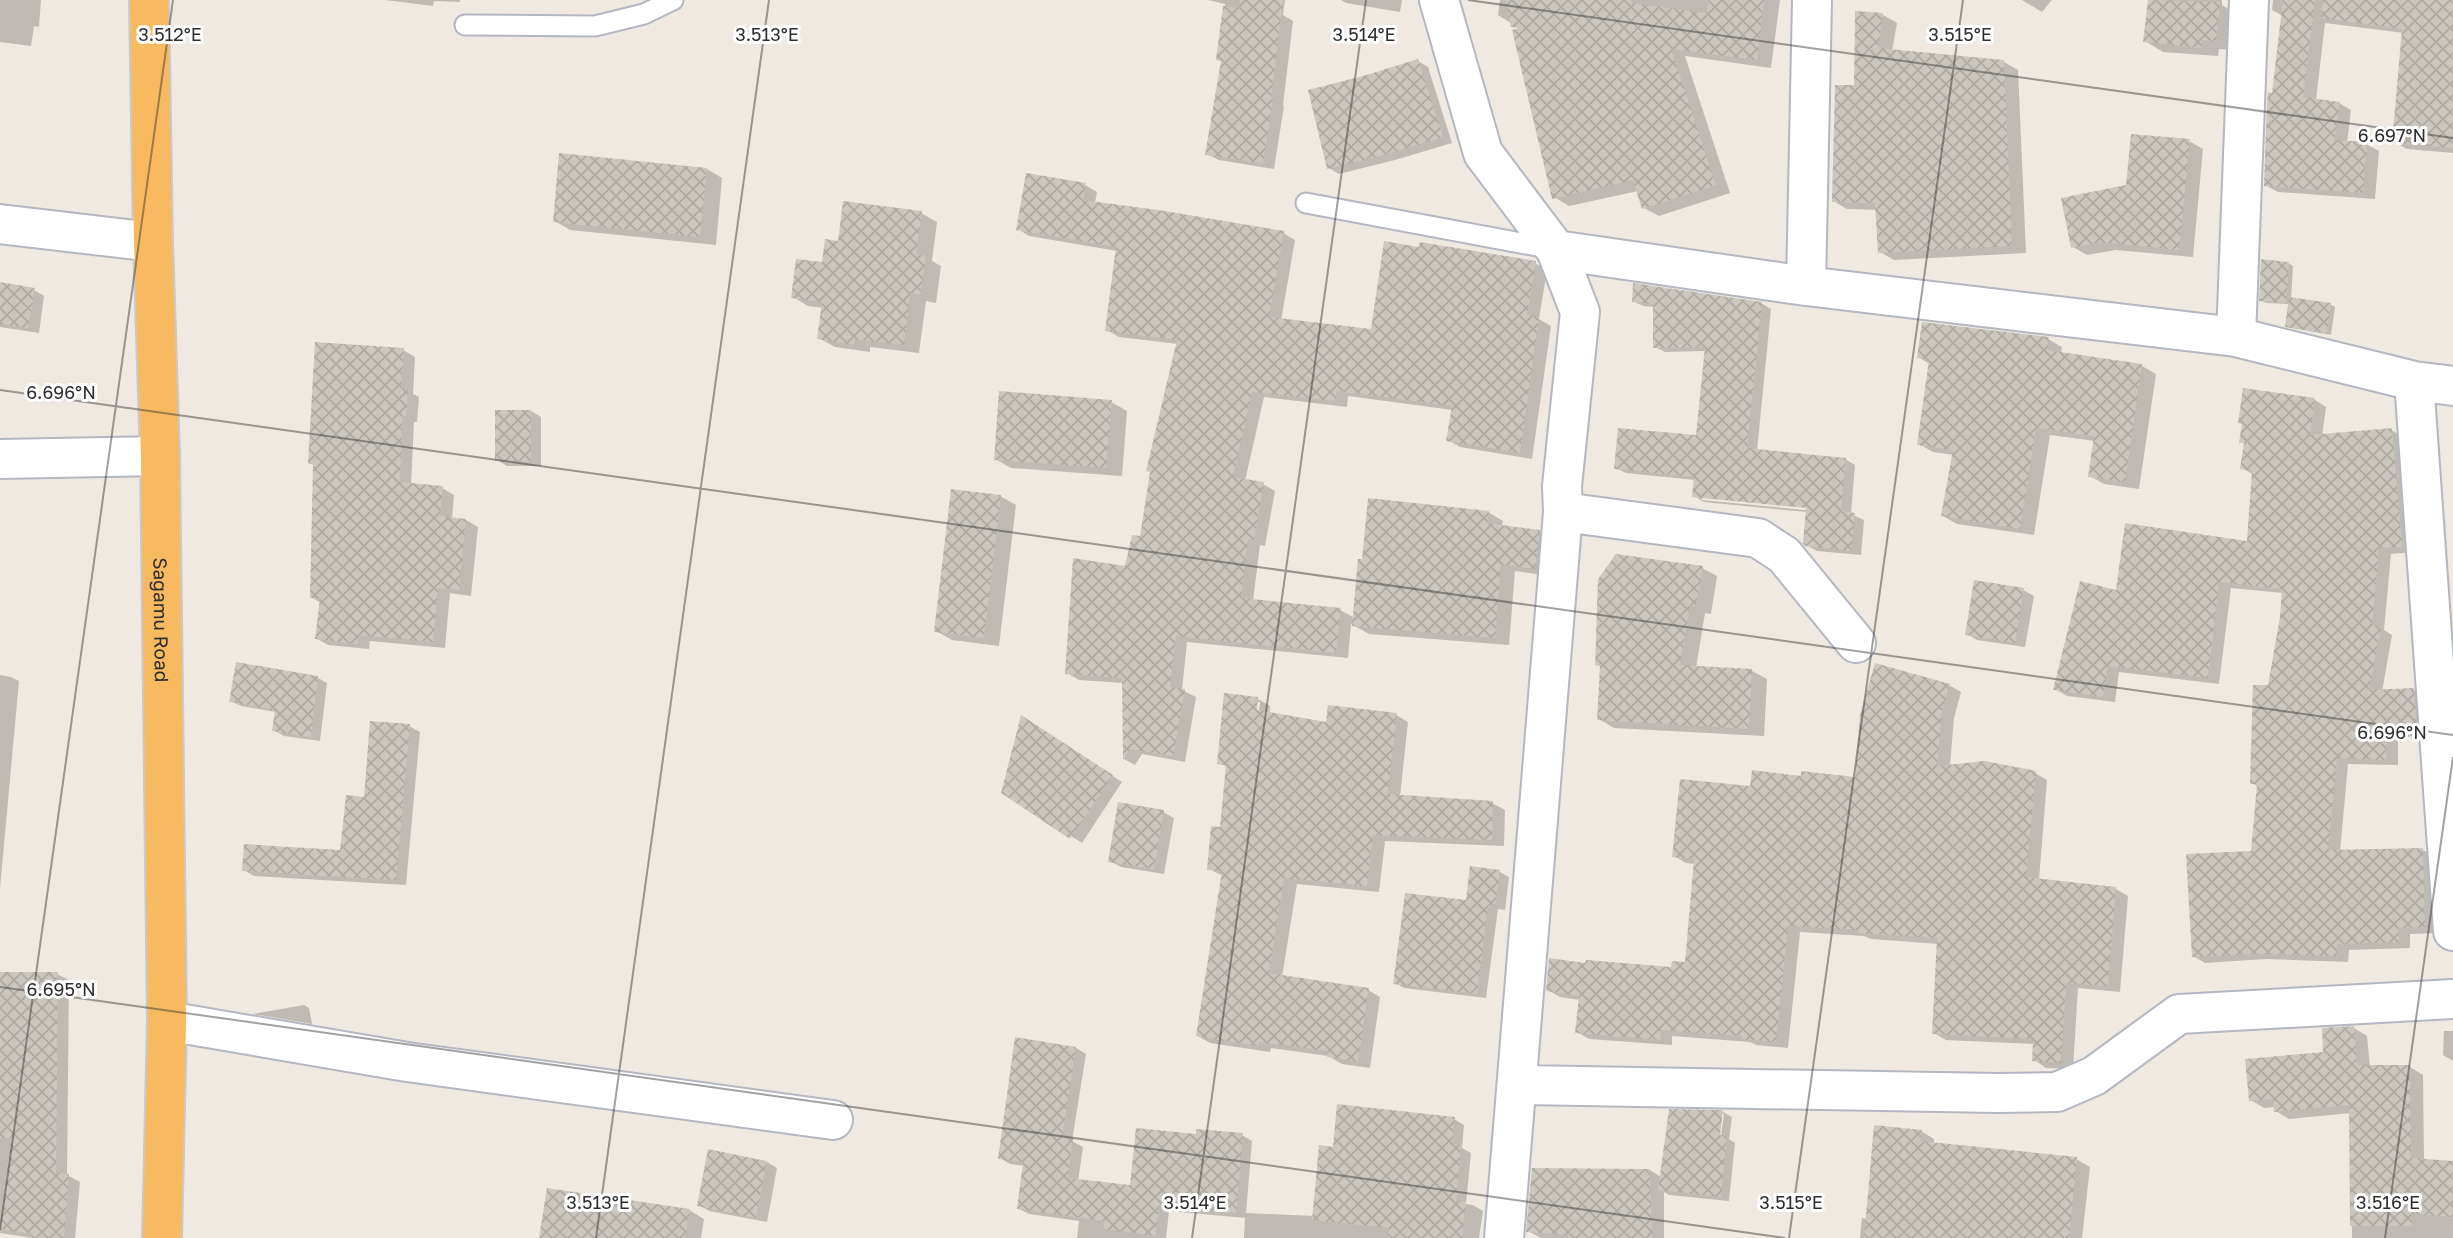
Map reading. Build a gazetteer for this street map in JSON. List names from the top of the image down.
{
  "streets": {
    "highway": ["Sagamu Road"]
  },
  "coordinates": [
    "3.512°E",
    "3.513°E",
    "3.514°E",
    "3.515°E",
    "6.697°N",
    "6.696°N",
    "6.695°N",
    "3.516°E"
  ]
}
